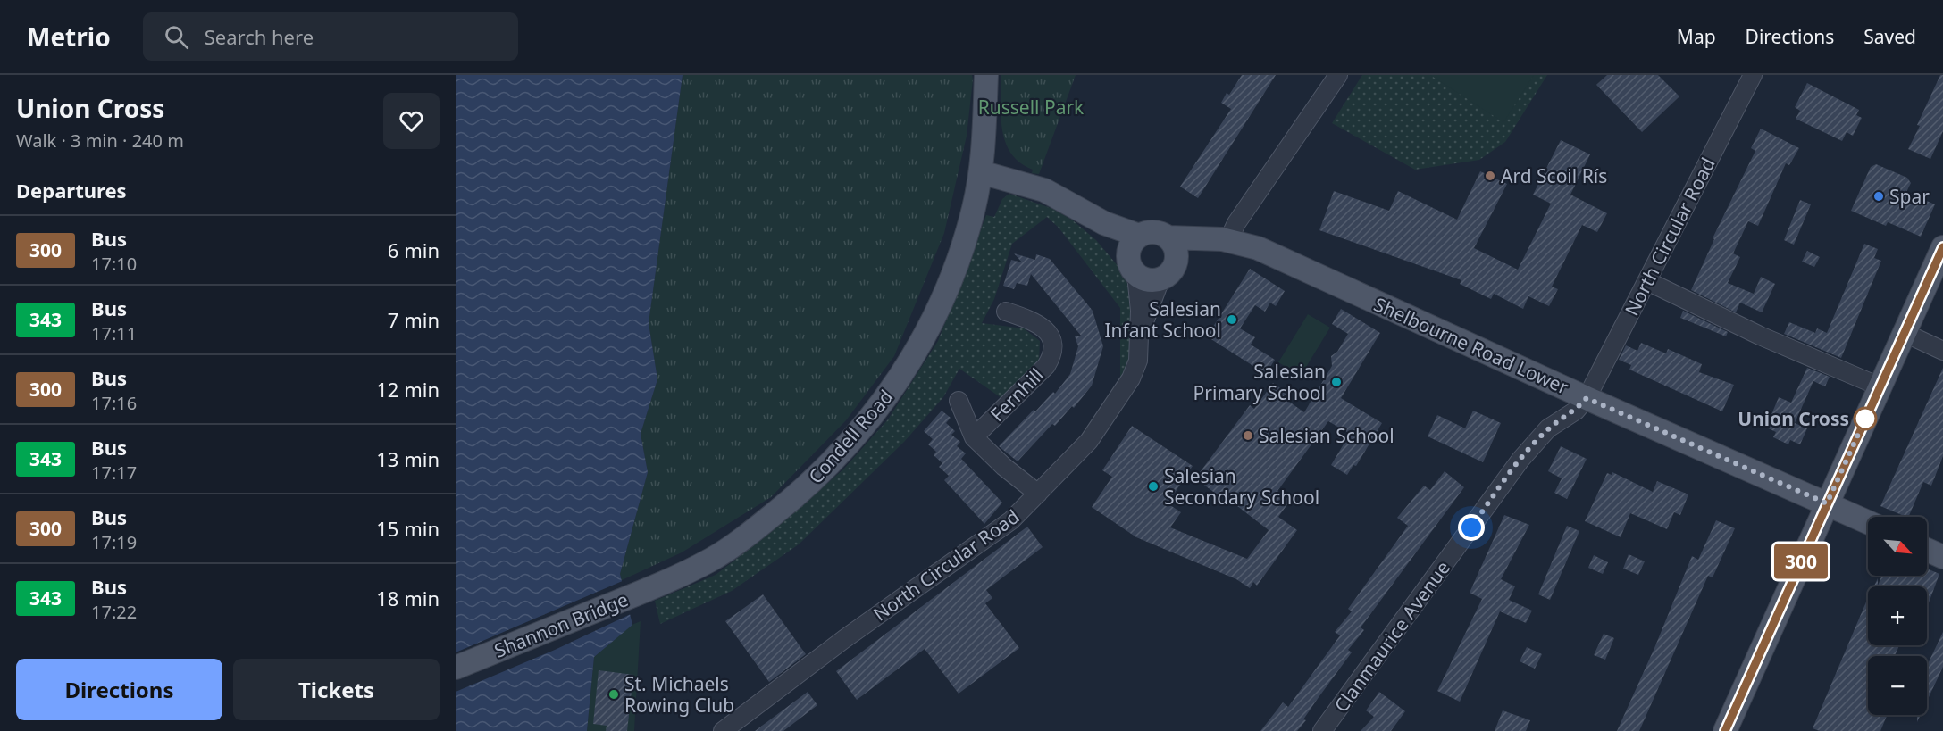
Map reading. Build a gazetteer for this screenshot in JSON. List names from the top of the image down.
{
  "streets": {
    "main road": ["Shelbourne Road Lower", "Condell Road", "Shannon Bridge"],
    "street": ["North Circular Road", "Fernhill", "Clanmaurice Avenue"]
  },
  "crossings": [
    ["North Circular Road", "Shelbourne Road Lower"],
    ["North Circular Road", "Fernhill"],
    ["North Circular Road", "Clanmaurice Avenue"],
    ["Shelbourne Road Lower", "Clanmaurice Avenue"],
    ["Condell Road", "Shannon Bridge"]
  ],
  "parks": ["Russell Park"],
  "places": [
    "Ard Scoil Rís",
    "Spar",
    "Salesian Infant School",
    "Salesian Primary School",
    "Union Cross",
    "Salesian School",
    "Salesian Secondary School",
    "St. Michaels Rowing Club"
  ],
  "lines": ["bus line 300"],
  "north": "bottom right",
  "page": {
    "header": "Metrio",
    "search": "Search here",
    "nav": ["Map", "Directions", "Saved"],
    "heading": [
      ["Union Cross", "Walk · 3 min · 240 m"],
      "Departures"
    ],
    "on_map": "300",
    "list": [
      {
        "mark": "300",
        "name": "Bus",
        "note": "17:10",
        "value": "6 min"
      },
      {
        "mark": "343",
        "name": "Bus",
        "note": "17:11",
        "value": "7 min"
      },
      {
        "mark": "300",
        "name": "Bus",
        "note": "17:16",
        "value": "12 min"
      },
      {
        "mark": "343",
        "name": "Bus",
        "note": "17:17",
        "value": "13 min"
      },
      {
        "mark": "300",
        "name": "Bus",
        "note": "17:19",
        "value": "15 min"
      },
      {
        "mark": "343",
        "name": "Bus",
        "note": "17:22",
        "value": "18 min"
      }
    ],
    "map_buttons": ["+", "−"],
    "buttons": ["Directions", "Tickets"]
  }
}
